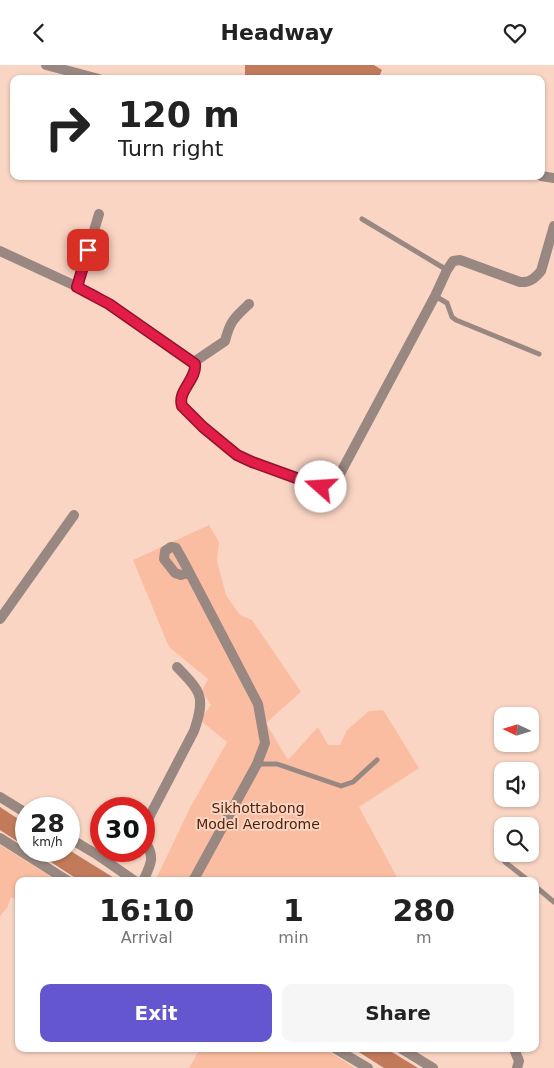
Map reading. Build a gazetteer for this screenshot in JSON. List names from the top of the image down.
{
  "parks": ["Sikhottabong Model Aerodrome"],
  "north": "left",
  "page": {
    "header": "Headway",
    "turn": ["120 m", "Turn right"],
    "speed": "28 km/h",
    "limit": "30",
    "eta": [
      "16:10",
      "Arrival",
      "1",
      "min",
      "280",
      "m"
    ],
    "buttons": ["Exit", "Share"]
  }
}
